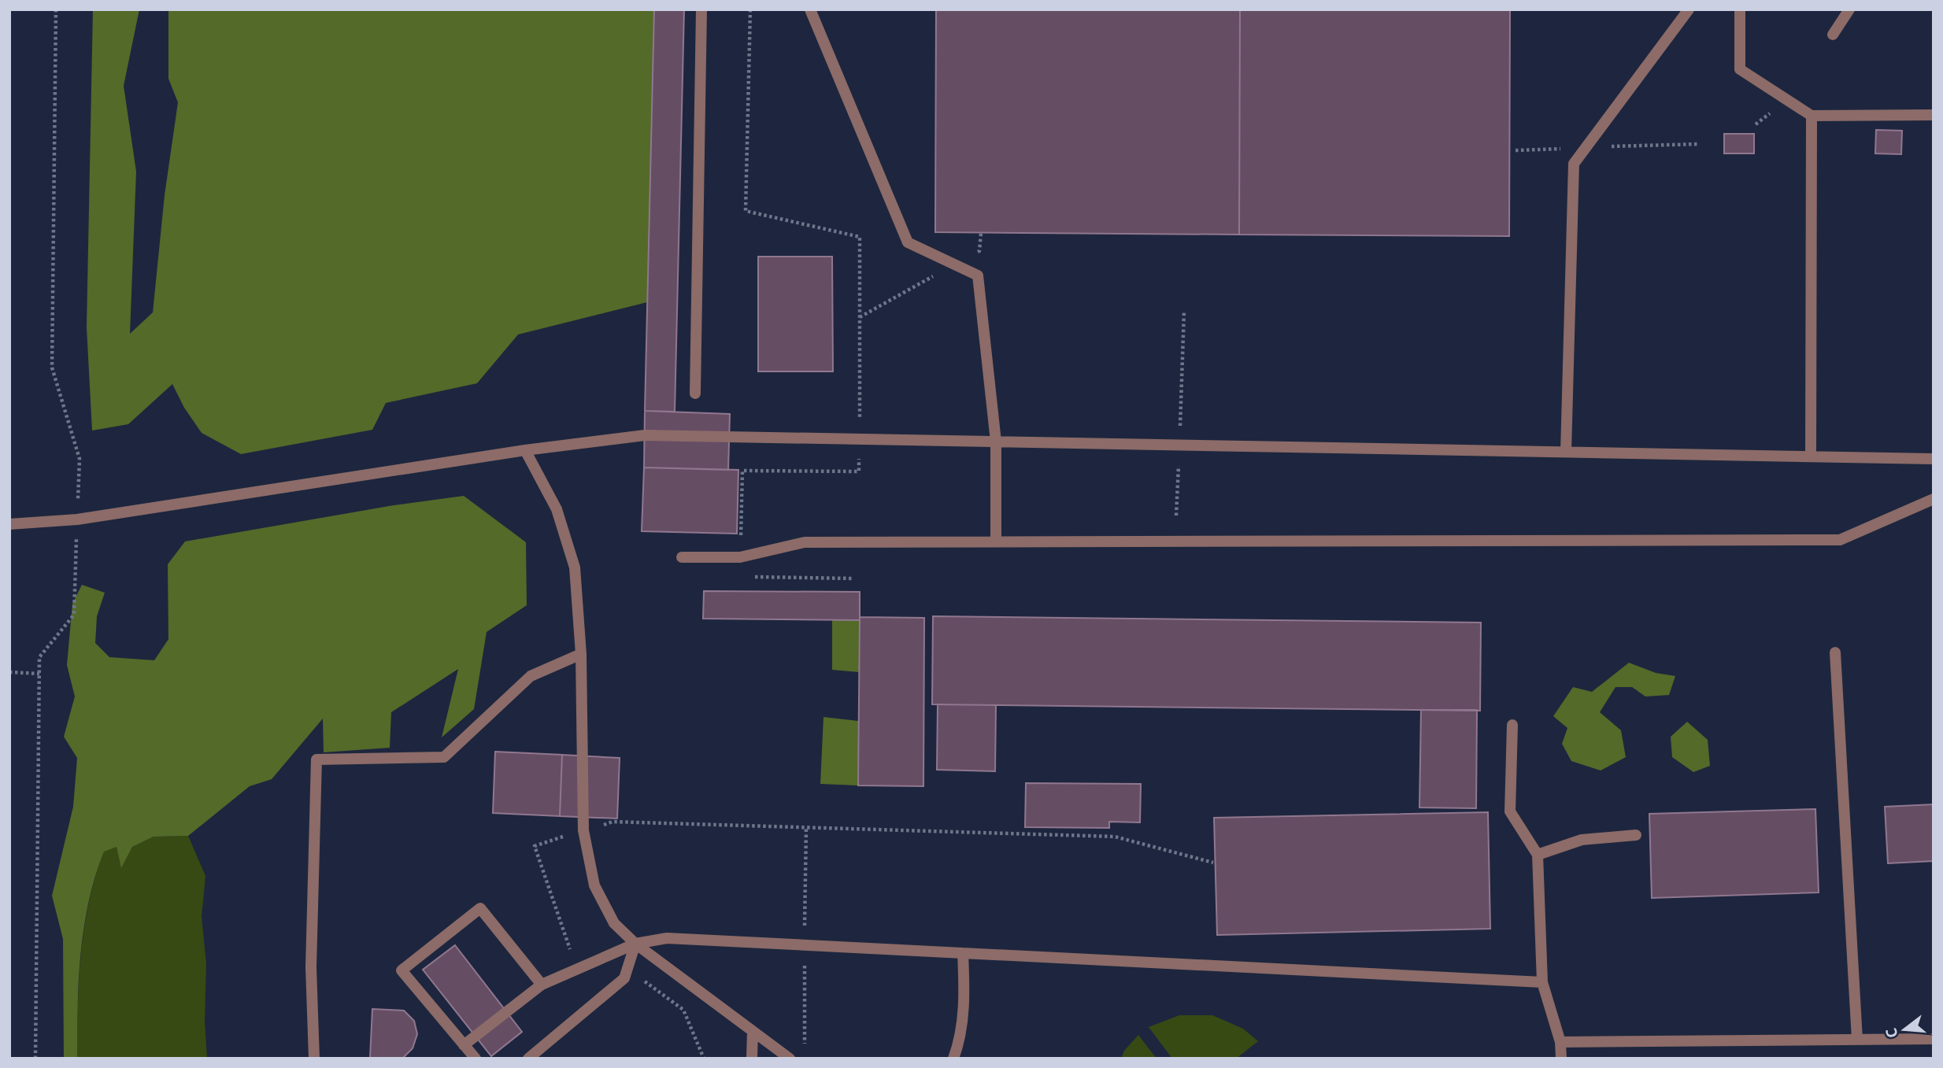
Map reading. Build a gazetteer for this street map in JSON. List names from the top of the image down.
{
  "north": "left"
}
